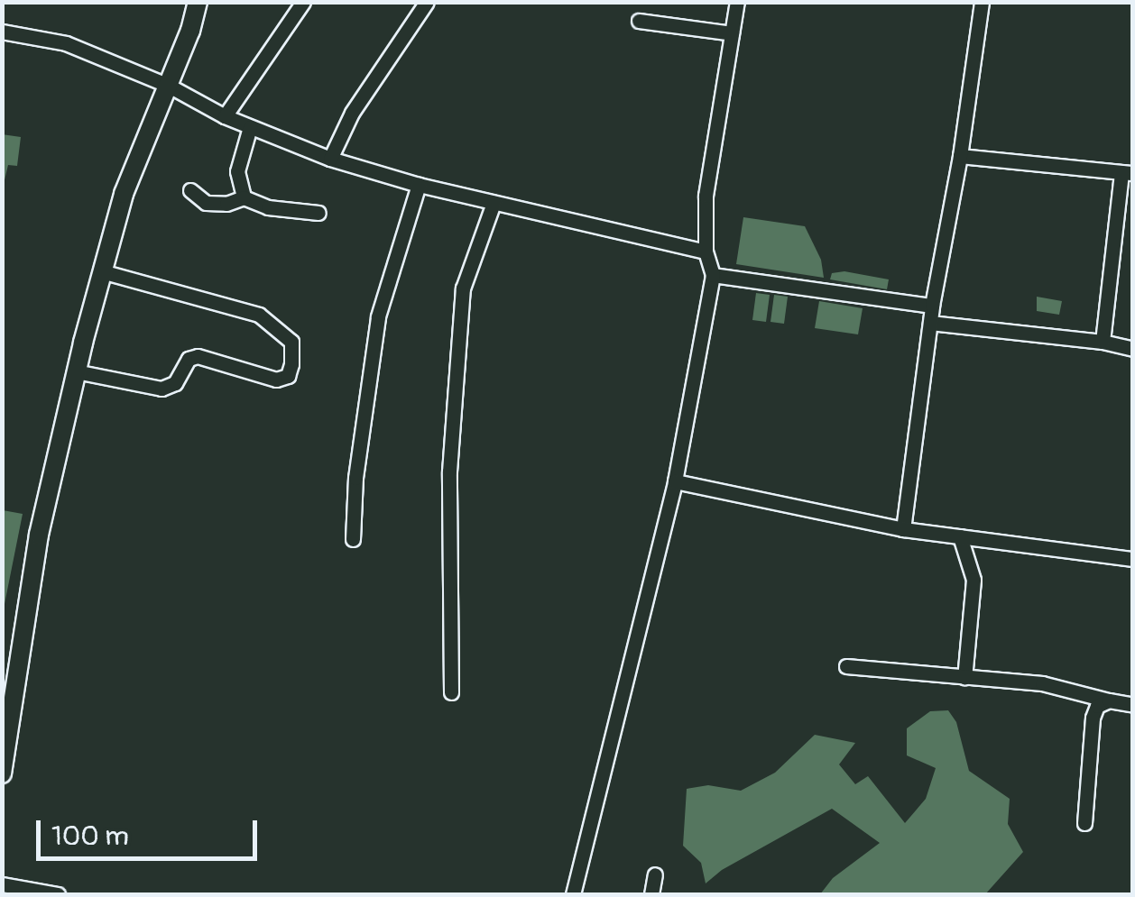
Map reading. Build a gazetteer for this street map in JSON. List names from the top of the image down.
{
  "scale_bar": "100 m"
}
